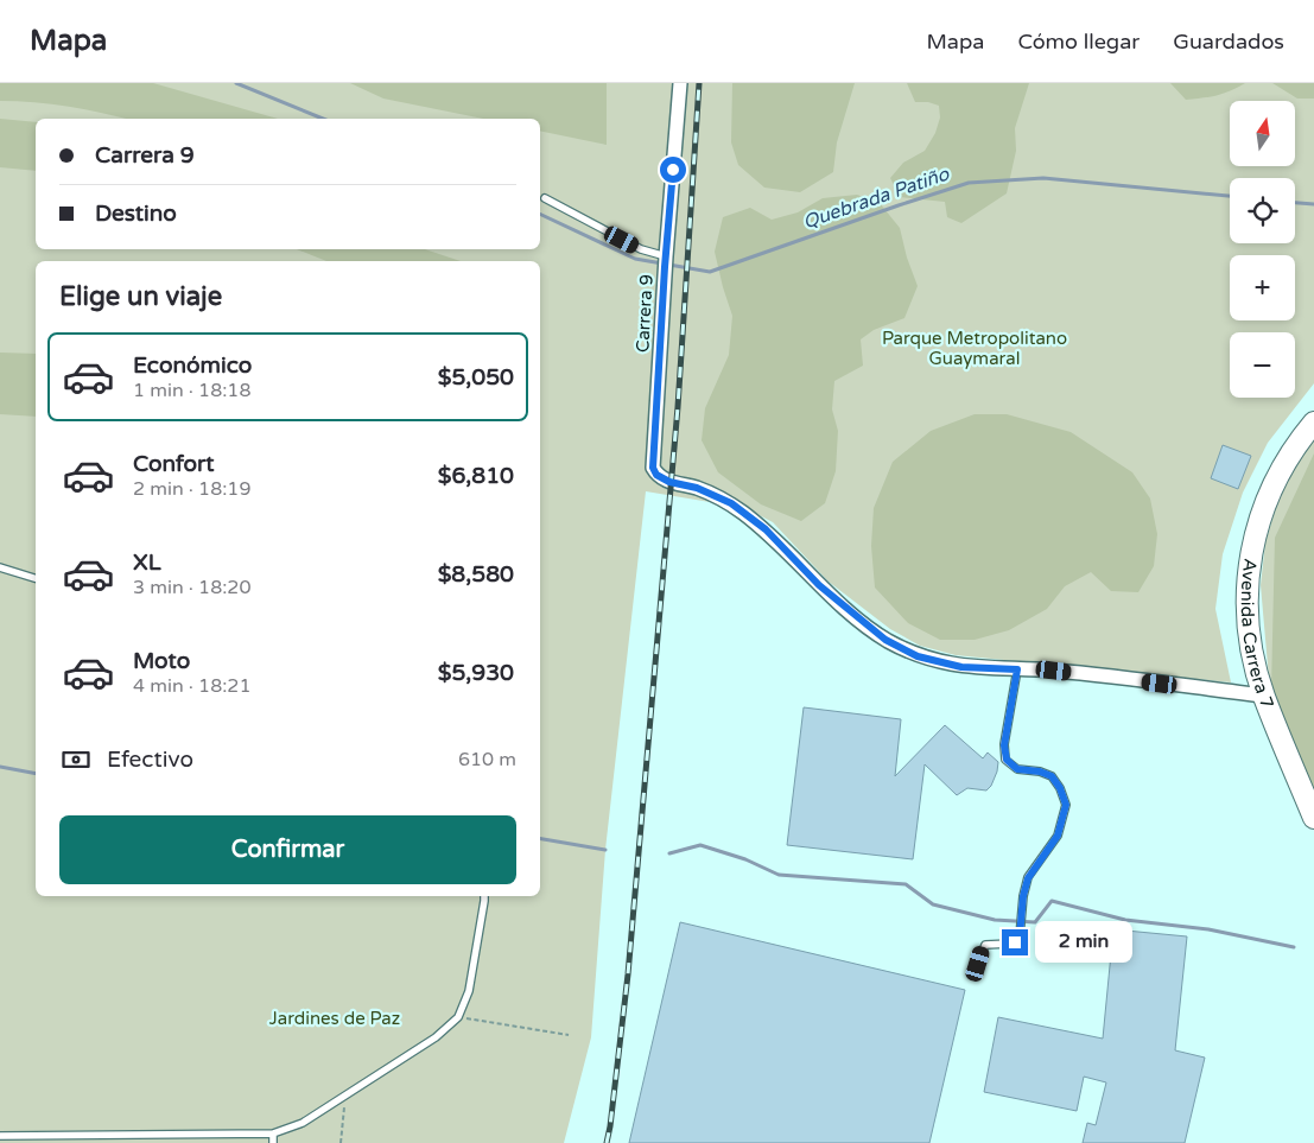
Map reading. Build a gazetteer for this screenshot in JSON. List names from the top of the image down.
{
  "streets": {
    "main road": ["Avenida Carrera 7"],
    "street": ["Carrera 9"]
  },
  "water": ["Quebrada Patiño"],
  "parks": ["Parque Metropolitano Guaymaral", "Jardines de Paz"],
  "north": "top",
  "page": {
    "header": "Mapa",
    "nav": ["Mapa", "Cómo llegar", "Guardados"],
    "map_buttons": ["+", "−"],
    "banner": ["Carrera 9", "Destino"],
    "heading": "Elige un viaje",
    "list": [
      {
        "name": "Económico",
        "note": "1 min · 18:18",
        "value": "$5,050"
      },
      {
        "name": "Confort",
        "note": "2 min · 18:19",
        "value": "$6,810"
      },
      {
        "name": "XL",
        "note": "3 min · 18:20",
        "value": "$8,580"
      },
      {
        "name": "Moto",
        "note": "4 min · 18:21",
        "value": "$5,930"
      }
    ],
    "pay": ["Efectivo", "610 m"],
    "buttons": "Confirmar",
    "bubble": "2 min"
  }
}
